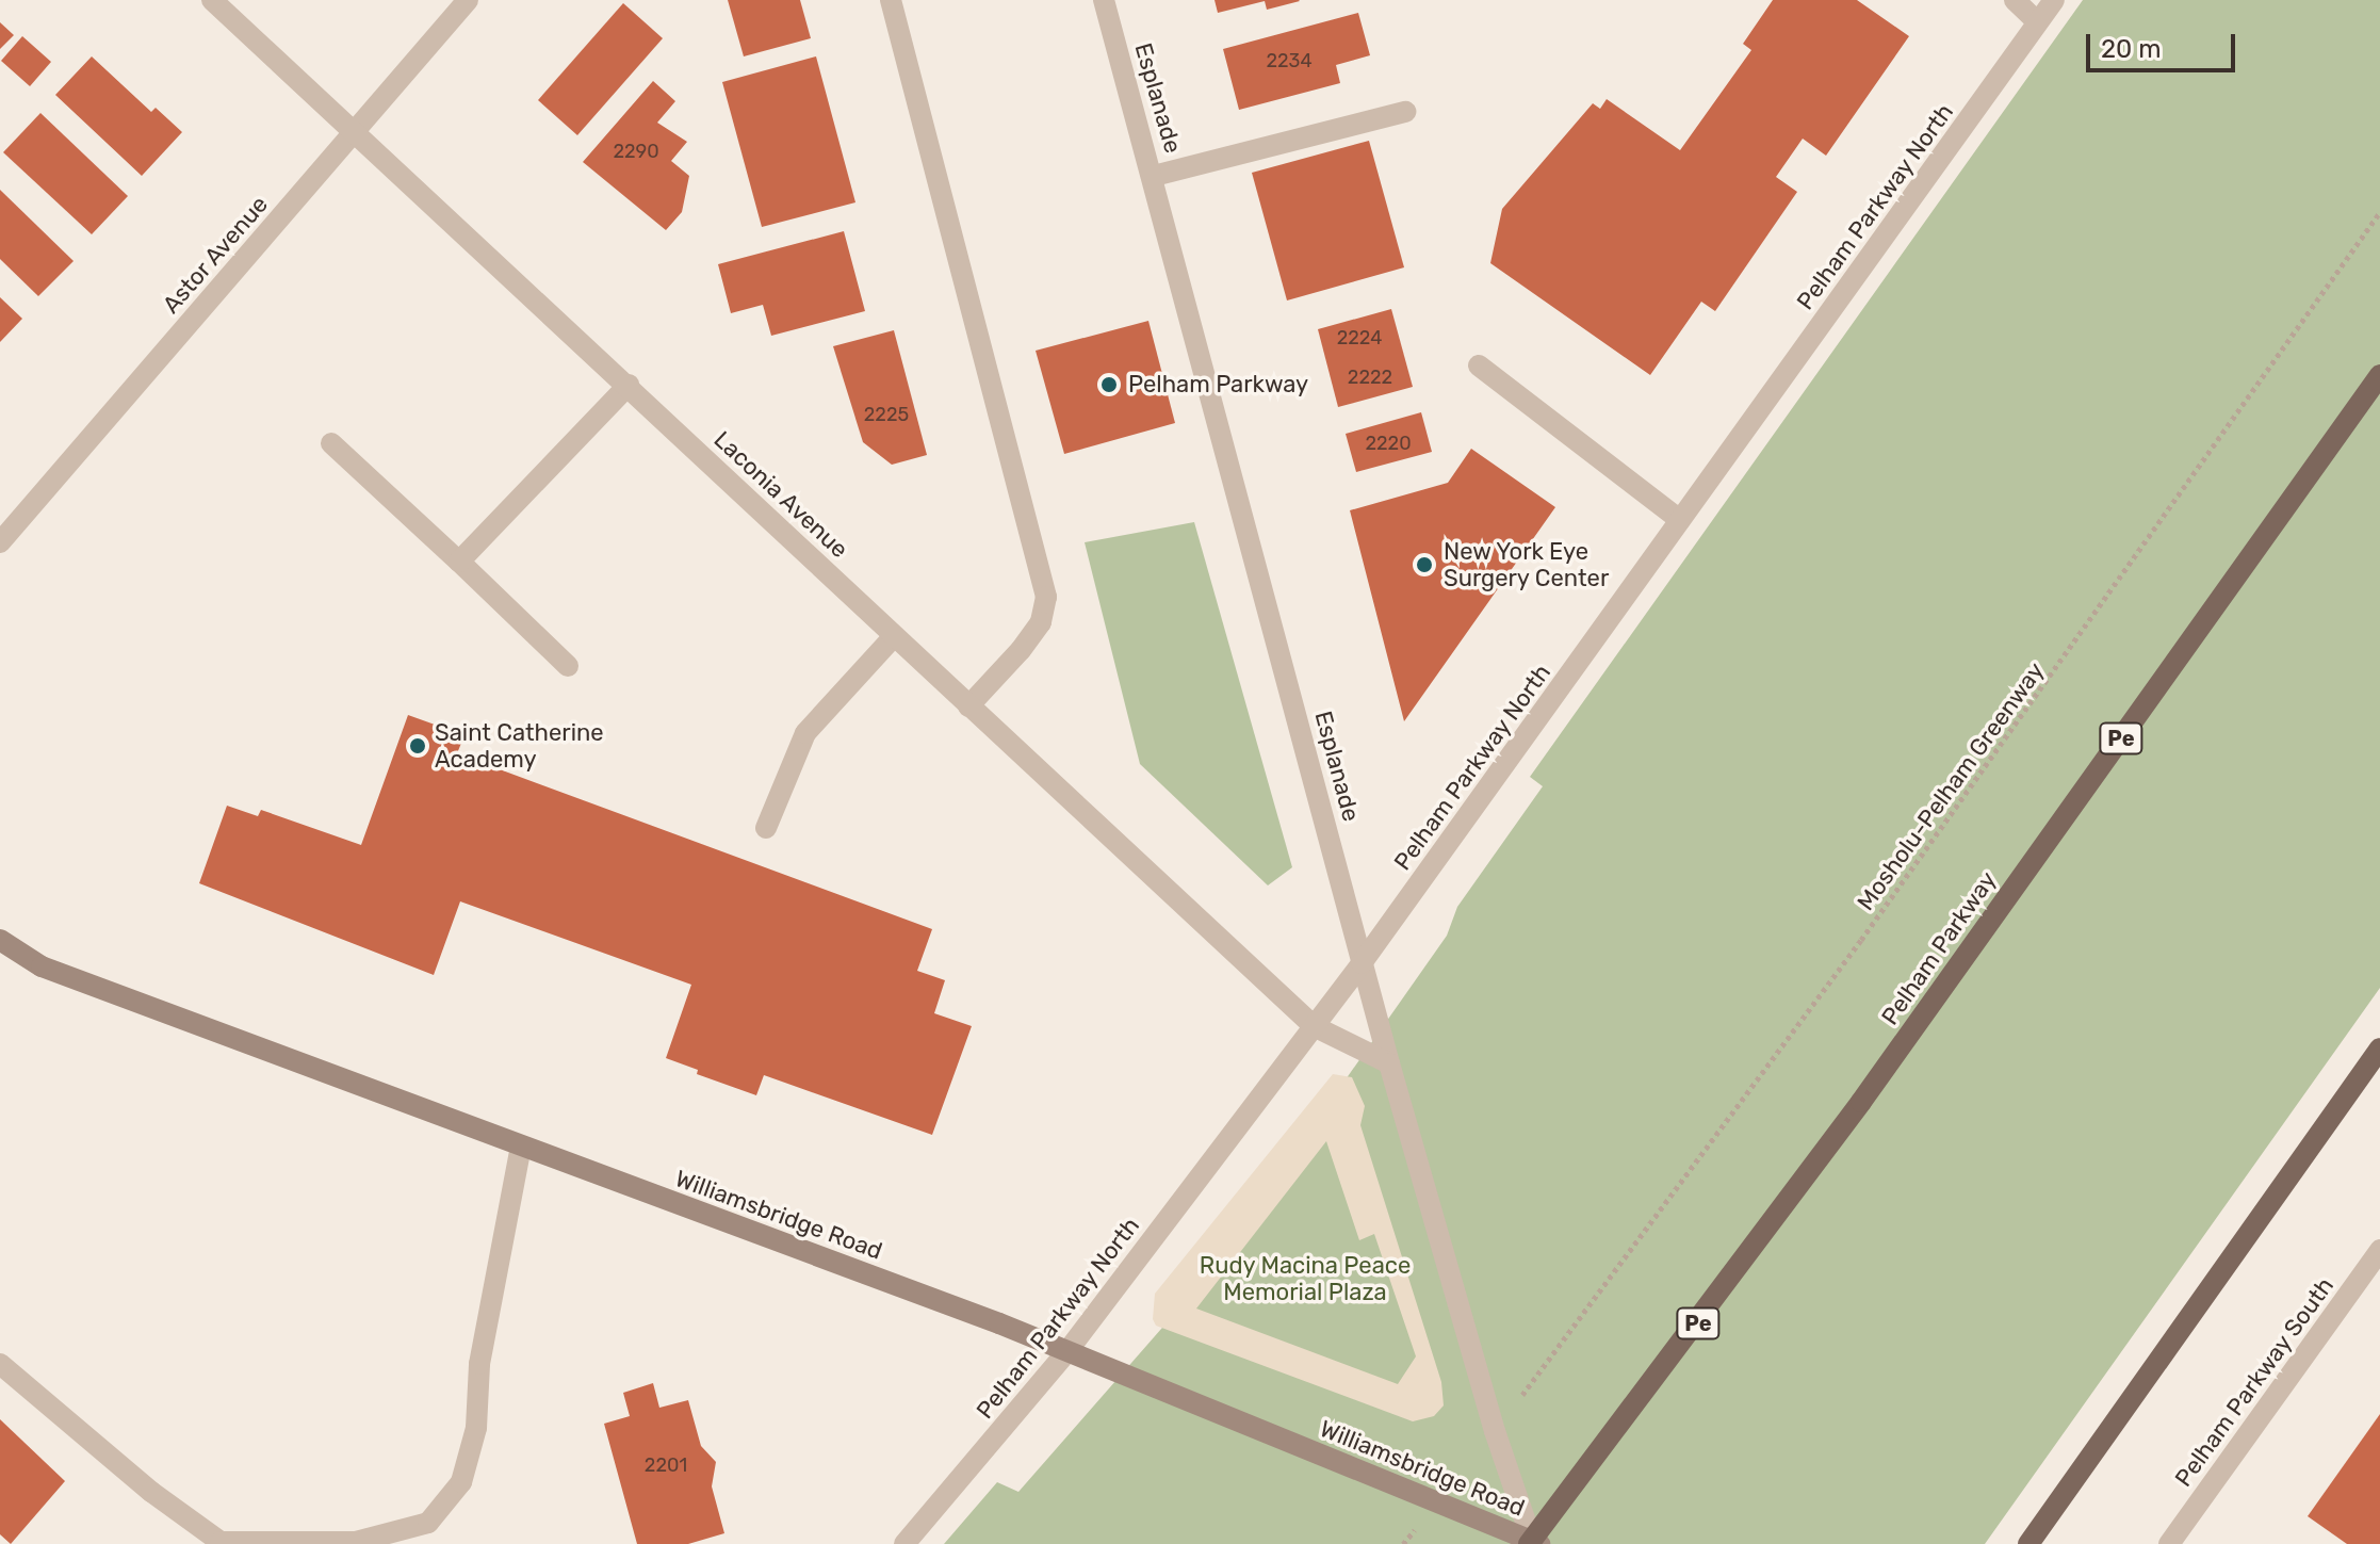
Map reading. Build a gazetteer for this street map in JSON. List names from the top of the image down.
{
  "streets": {
    "main road": ["Pe", "Pelham Parkway", "Williamsbridge Road"],
    "street": [
      "Esplanade",
      "Pelham Parkway North",
      "Astor Avenue",
      "Laconia Avenue",
      "Pelham Parkway South"
    ],
    "path": ["Mosholu-Pelham Greenway"]
  },
  "crossings": [
    ["Esplanade", "Pelham Parkway North"],
    ["Esplanade", "Laconia Avenue"],
    ["Esplanade", "Pelham Parkway"],
    ["Esplanade", "Williamsbridge Road"],
    ["Pelham Parkway North", "Laconia Avenue"],
    ["Pelham Parkway North", "Williamsbridge Road"],
    ["Astor Avenue", "Laconia Avenue"],
    ["Pelham Parkway", "Williamsbridge Road"]
  ],
  "parks": ["Rudy Macina Peace Memorial Plaza"],
  "places": ["Pelham Parkway", "New York Eye Surgery Center", "Saint Catherine Academy"],
  "house_numbers": [
    "2234",
    "2290",
    "2224",
    "2222",
    "2225",
    "2220",
    "2201"
  ],
  "scale_bar": "20 m"
}
